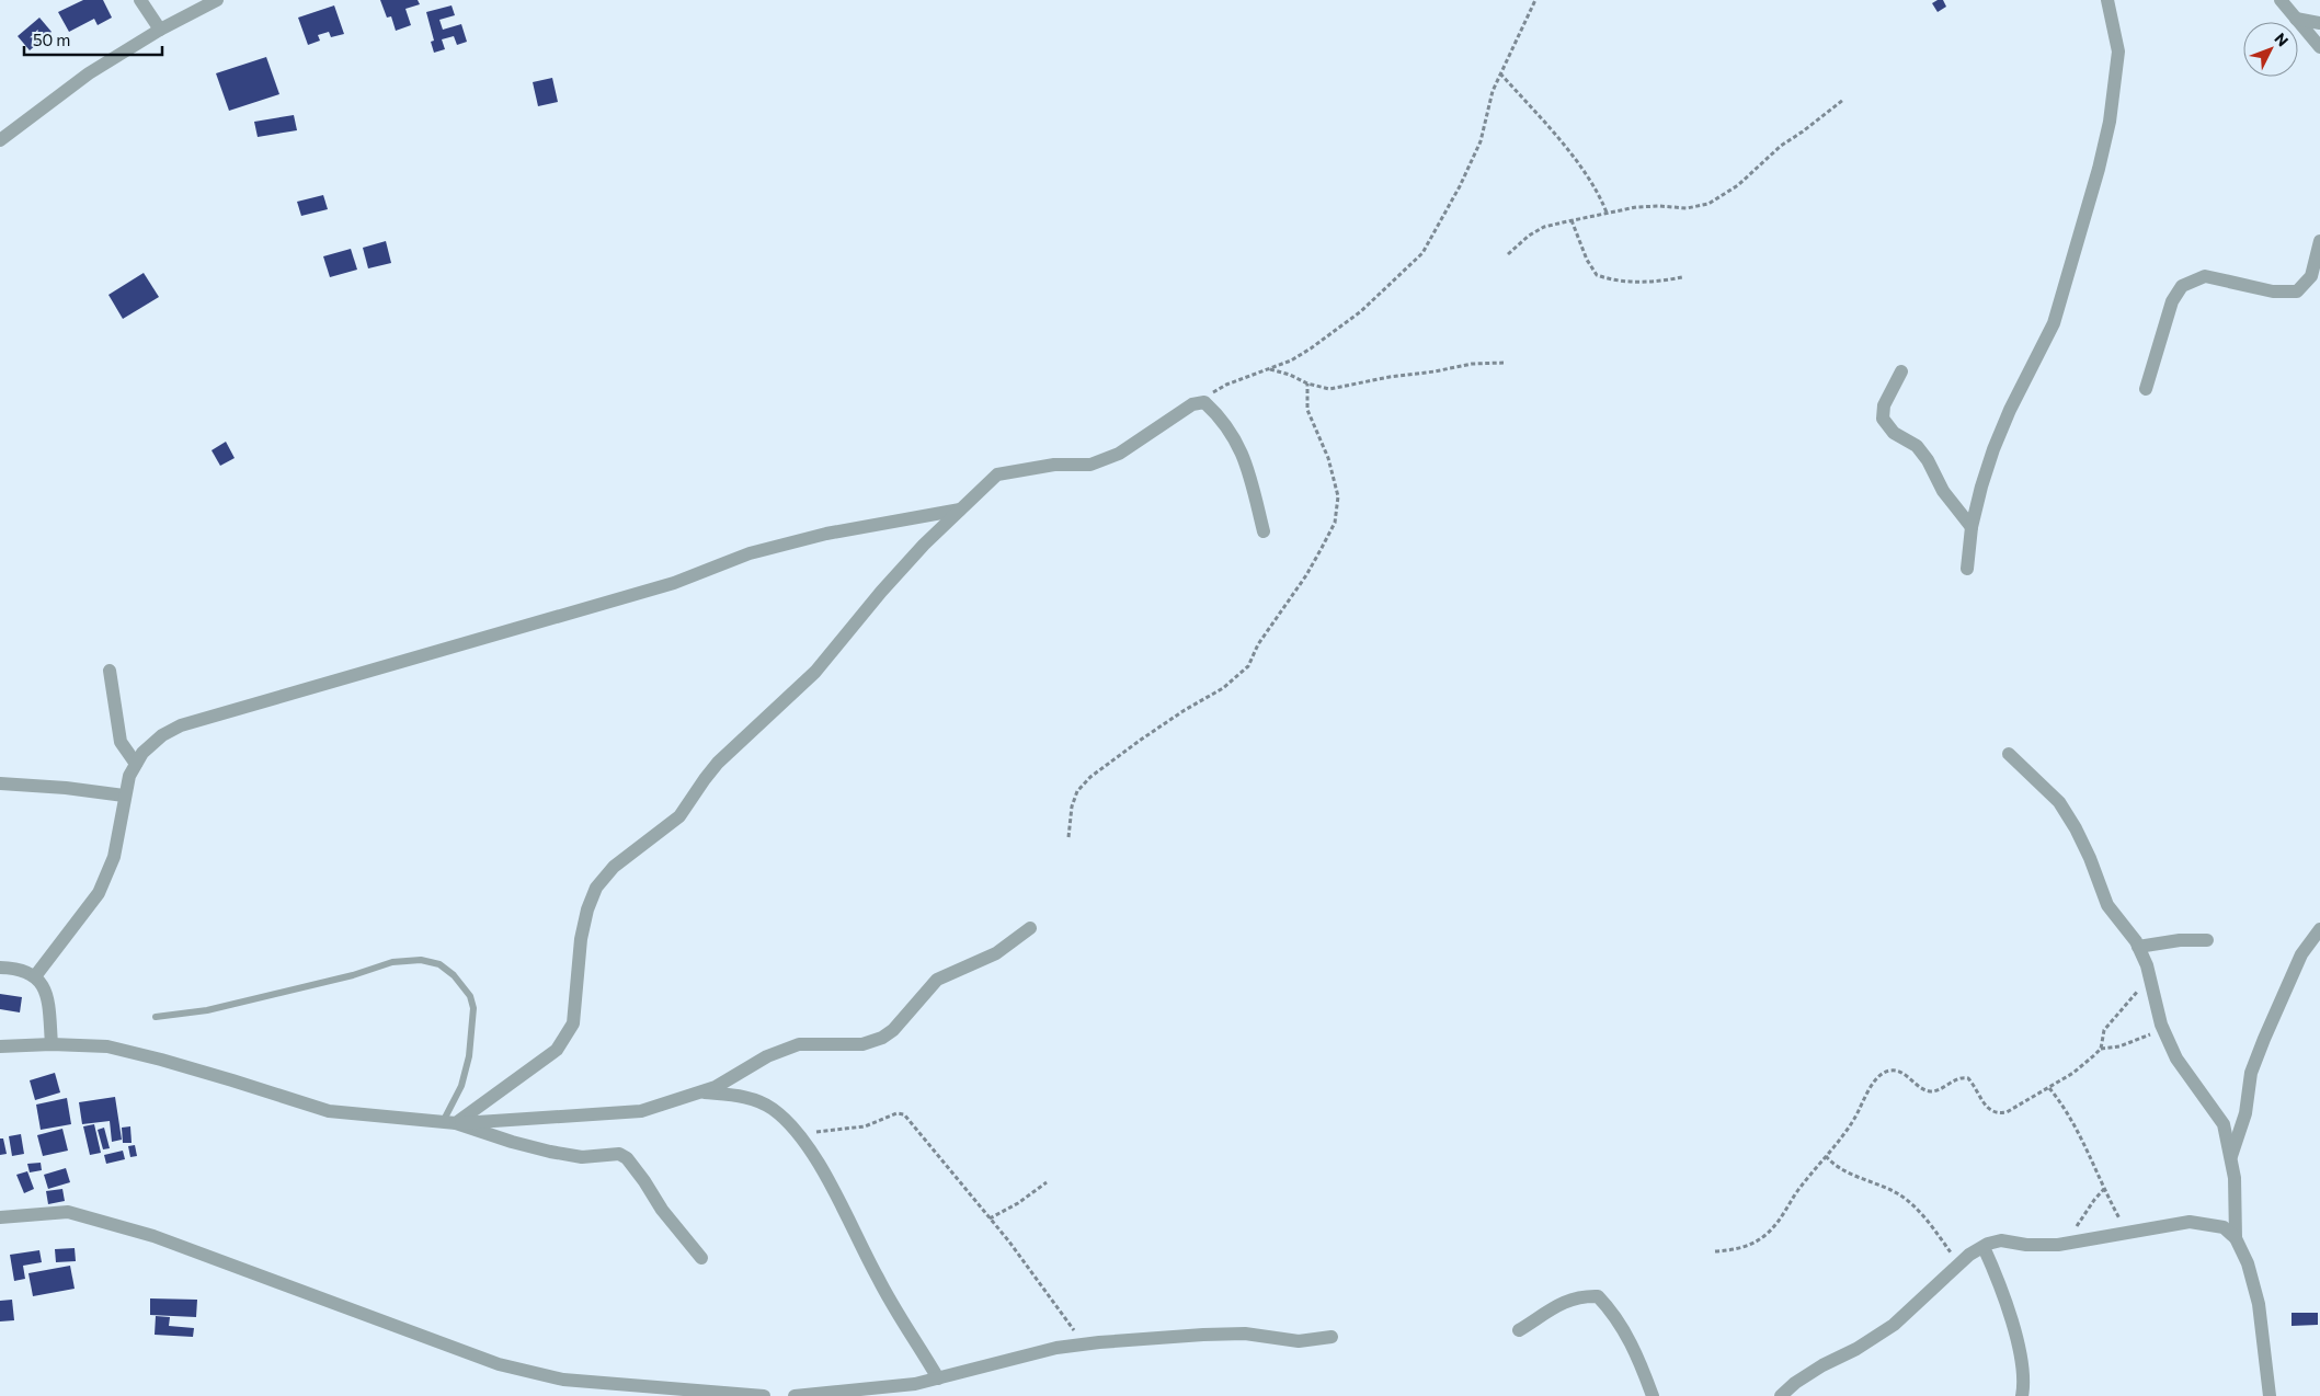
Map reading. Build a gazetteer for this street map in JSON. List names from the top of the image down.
{
  "scale_bar": "50 m",
  "north": "top right"
}
